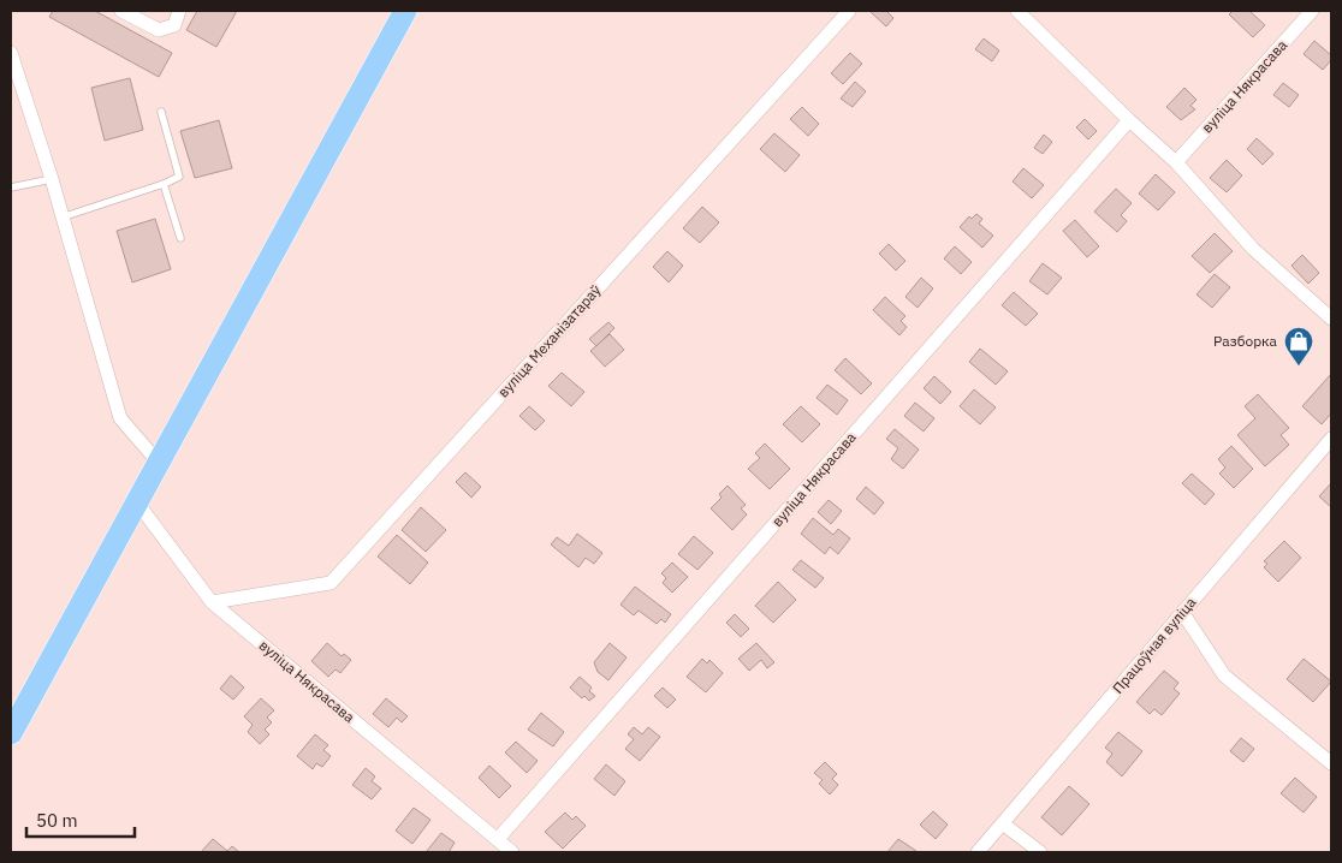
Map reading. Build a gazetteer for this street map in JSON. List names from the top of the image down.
{
  "streets": {
    "street": ["вуліца Някрасава", "вуліца Механізатараў", "Працоўная вуліца"]
  },
  "crossings": [
    ["вуліца Някрасава", "вуліца Механізатараў"]
  ],
  "places": {
    "shop": ["Разборка"]
  },
  "scale_bar": "50 m"
}
